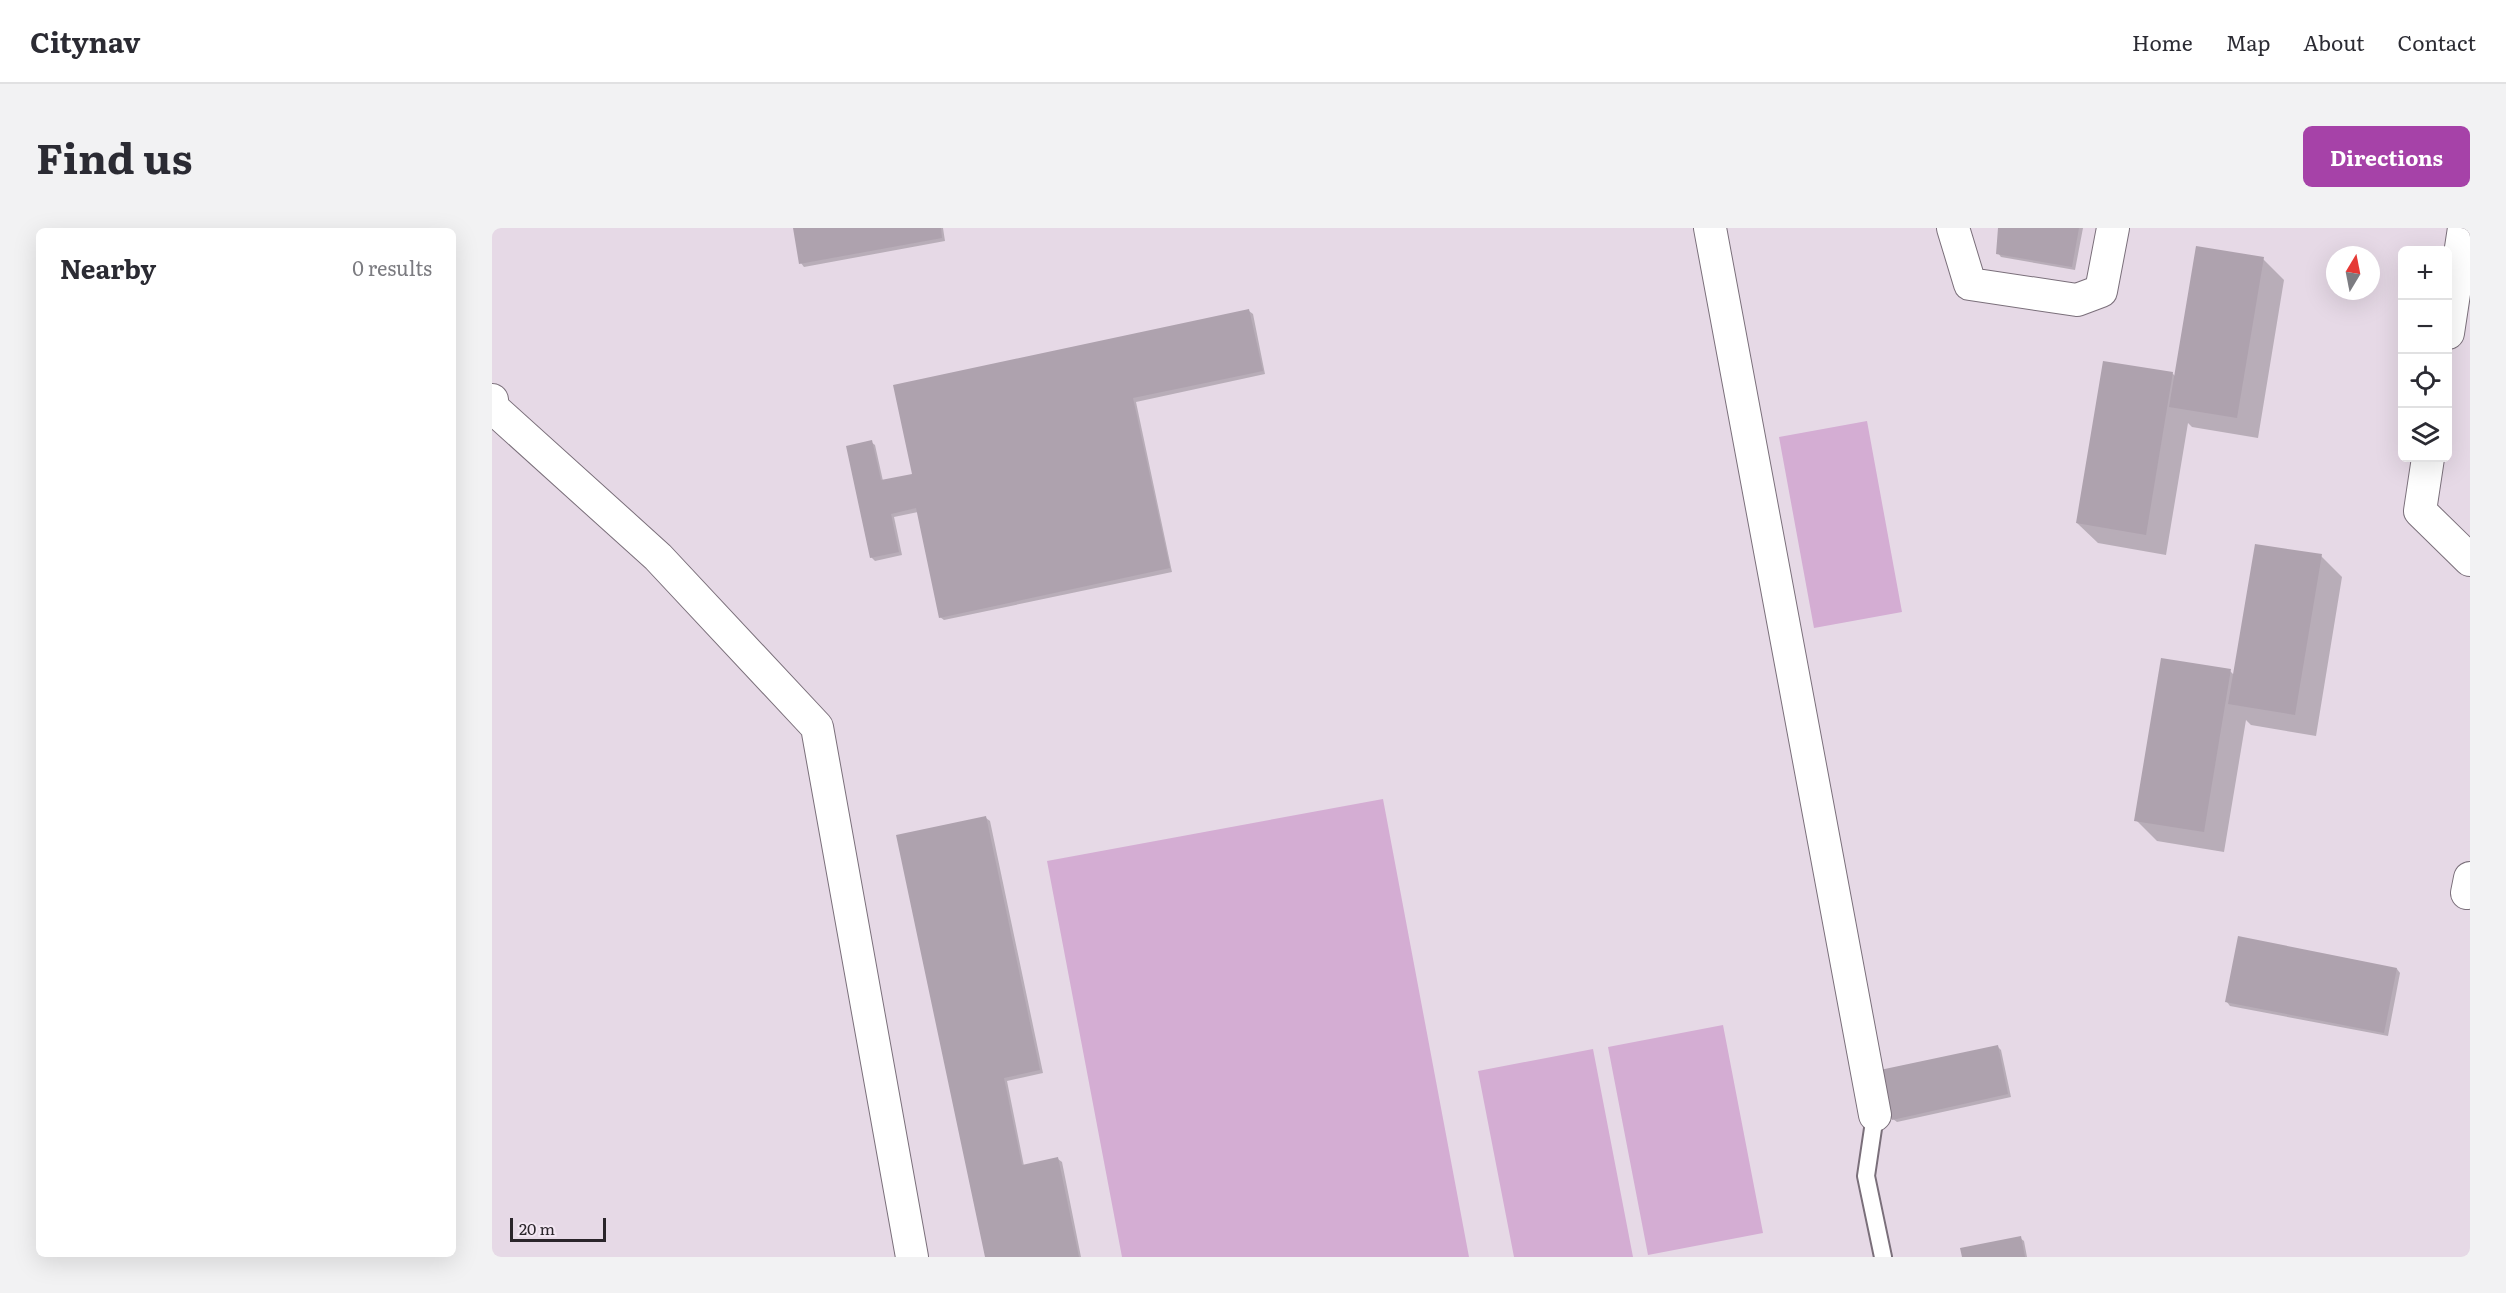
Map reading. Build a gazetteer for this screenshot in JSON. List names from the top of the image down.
{
  "scale_bar": "20 m",
  "north": "top",
  "page": {
    "header": "Citynav",
    "nav": [
      "Home",
      "Map",
      "About",
      "Contact"
    ],
    "title": "Find us",
    "buttons": "Directions",
    "heading": ["Nearby", "0 results"],
    "map_buttons": ["+", "−"],
    "scale": "20 m"
  }
}
